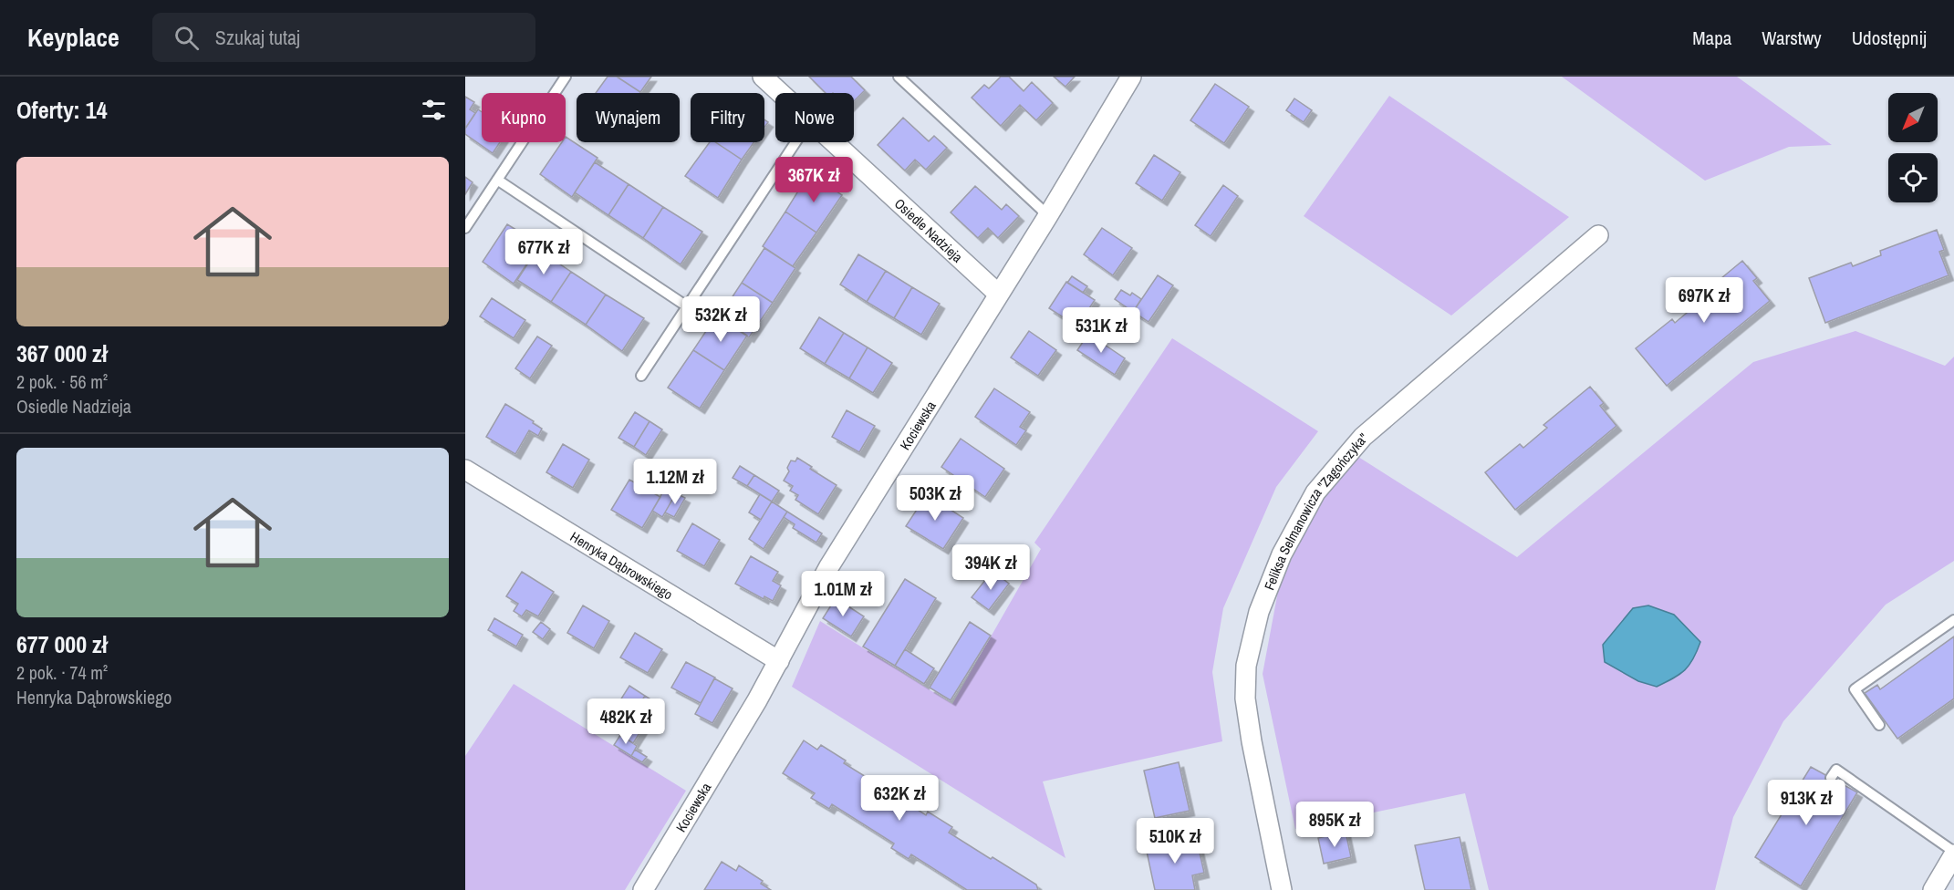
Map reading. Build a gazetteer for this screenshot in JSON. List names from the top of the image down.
{
  "streets": {
    "street": [
      "Osiedle Nadzieja",
      "Kociewska",
      "Feliksa Selmanowicza \"Zagończyka\"",
      "Henryka Dąbrowskiego"
    ]
  },
  "crossings": [
    ["Osiedle Nadzieja", "Kociewska"],
    ["Kociewska", "Henryka Dąbrowskiego"]
  ],
  "north": "bottom left",
  "page": {
    "header": "Keyplace",
    "search": "Szukaj tutaj",
    "nav": ["Mapa", "Warstwy", "Udostępnij"],
    "heading": "Oferty: 14",
    "chip": [
      "Kupno",
      "Wynajem",
      "Filtry",
      "Nowe"
    ],
    "list": [
      {
        "name": "367 000 zł",
        "note": "2 pok. · 56 m² · Osiedle Nadzieja"
      },
      {
        "name": "677 000 zł",
        "note": "2 pok. · 74 m² · Henryka Dąbrowskiego"
      }
    ],
    "price": [
      "367K zł",
      "677K zł",
      "697K zł",
      "532K zł",
      "531K zł",
      "1.12M zł",
      "503K zł",
      "394K zł",
      "1.01M zł",
      "482K zł",
      "632K zł",
      "913K zł",
      "895K zł",
      "510K zł"
    ]
  }
}
